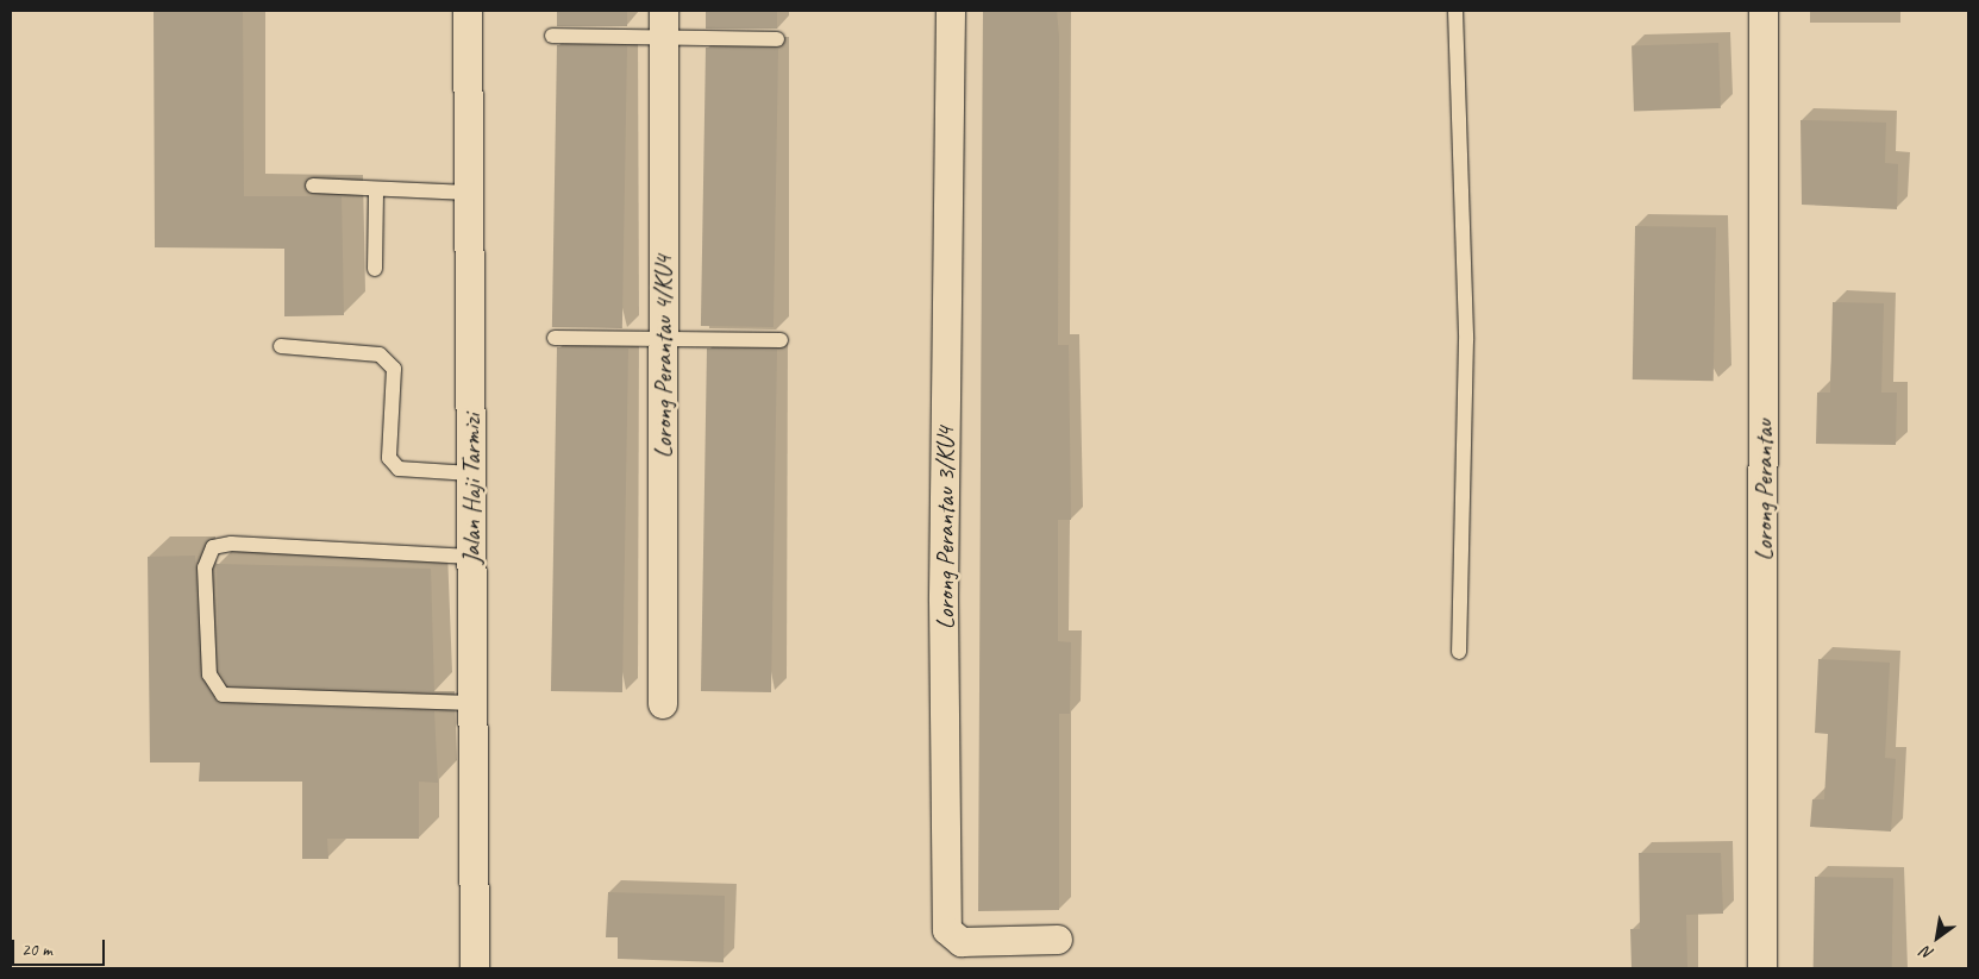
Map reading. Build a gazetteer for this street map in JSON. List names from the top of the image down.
{
  "streets": {
    "street": [
      "Lorong Perantau 4/KU4",
      "Jalan Haji Tarmizi",
      "Lorong Perantau",
      "Lorong Perantau 3/KU4"
    ]
  },
  "scale_bar": "20 m",
  "north": "bottom left"
}
